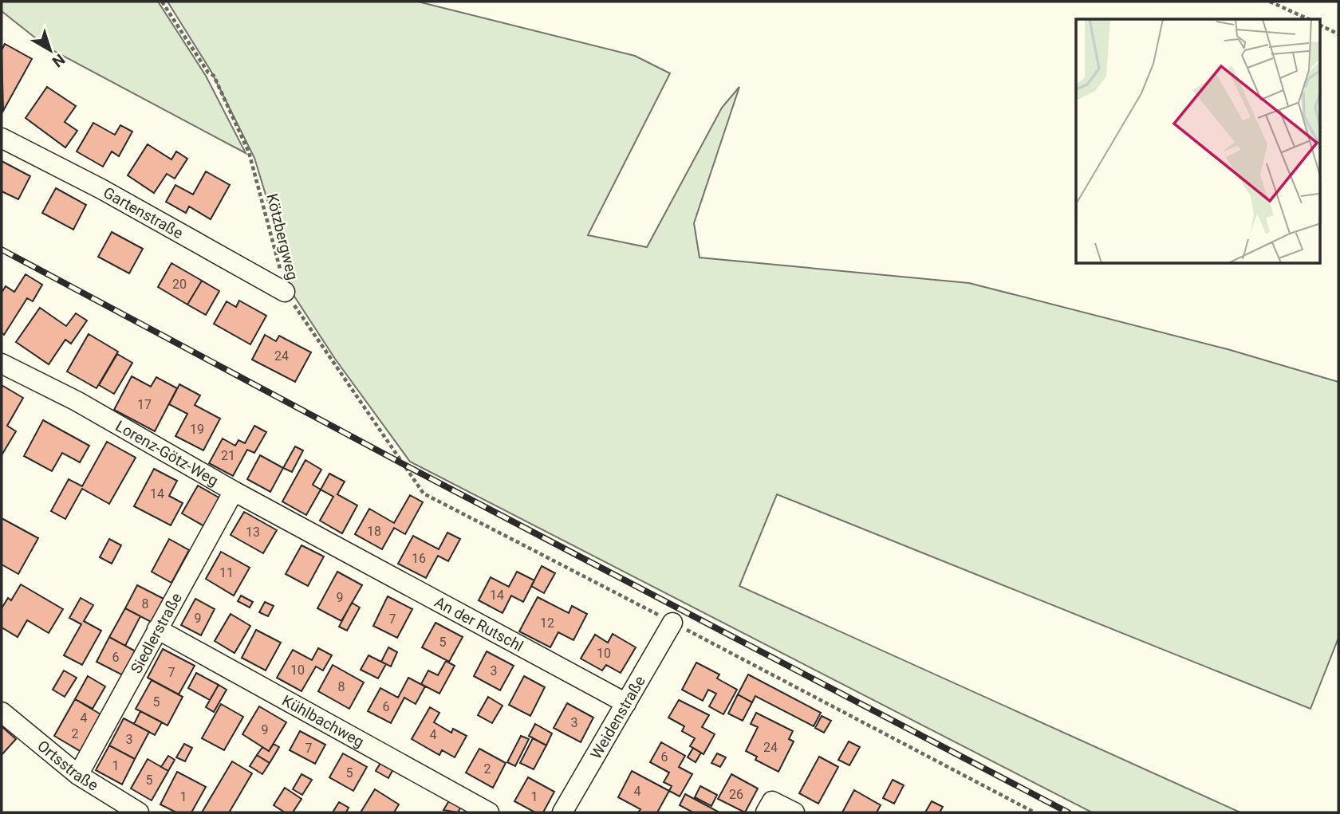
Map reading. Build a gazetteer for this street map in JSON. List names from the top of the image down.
{
  "streets": {
    "street": [
      "Gartenstraße",
      "Lorenz-Götz-Weg",
      "An der Rutschl",
      "Siedlerstraße",
      "Weidenstraße",
      "Kühlbachweg",
      "Ortsstraße"
    ],
    "path": ["Kötzbergweg"]
  },
  "crossings": [
    ["Gartenstraße", "Kötzbergweg"],
    ["Kötzbergweg", "Weidenstraße"],
    ["Lorenz-Götz-Weg", "An der Rutschl"],
    ["Lorenz-Götz-Weg", "Siedlerstraße"],
    ["An der Rutschl", "Weidenstraße"],
    ["Siedlerstraße", "Kühlbachweg"],
    ["Siedlerstraße", "Ortsstraße"]
  ],
  "house_numbers": [
    "20",
    "24",
    "17",
    "19",
    "21",
    "14",
    "18",
    "13",
    "16",
    "11",
    "14",
    "9",
    "8",
    "9",
    "7",
    "12",
    "5",
    "10",
    "6",
    "10",
    "3",
    "7",
    "8",
    "5",
    "6",
    "4",
    "3",
    "9",
    "2",
    "4",
    "3",
    "24",
    "7",
    "6",
    "1",
    "2",
    "5",
    "5",
    "4",
    "26",
    "1",
    "1"
  ],
  "north": "bottom right"
}
